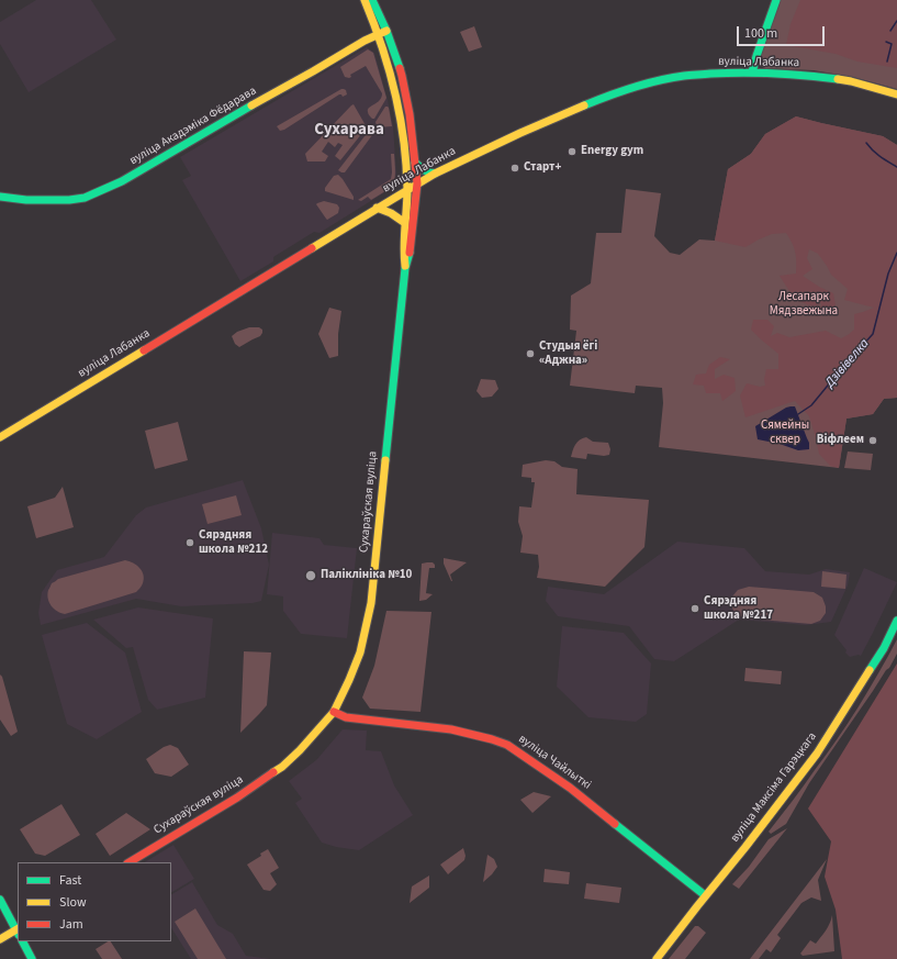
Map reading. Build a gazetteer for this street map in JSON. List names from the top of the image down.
{
  "streets": {
    "main road": [
      "вуліца Лабанка",
      "вуліца Акадэміка Фёдарава",
      "Сухараўская вуліца",
      "вуліца Чайлыткі",
      "вуліца Максіма Гарэцкага"
    ]
  },
  "crossings": [
    ["вуліца Лабанка", "Сухараўская вуліца"],
    ["вуліца Акадэміка Фёдарава", "Сухараўская вуліца"],
    ["Сухараўская вуліца", "вуліца Чайлыткі"],
    ["вуліца Чайлыткі", "вуліца Максіма Гарэцкага"]
  ],
  "districts": ["Сухарава"],
  "water": ["Дзівівелка"],
  "parks": ["Лесапарк Мядзвежына", "Сямейны сквер"],
  "places": [
    "Energy gym",
    "Старт+",
    "Студыя ёгі «Аджна»",
    "Віфлеем",
    "Сярэдняя школа №212",
    "Паліклініка №10",
    "Сярэдняя школа №217"
  ],
  "legend": ["Fast", "Slow", "Jam"],
  "scale_bar": "100 m"
}
